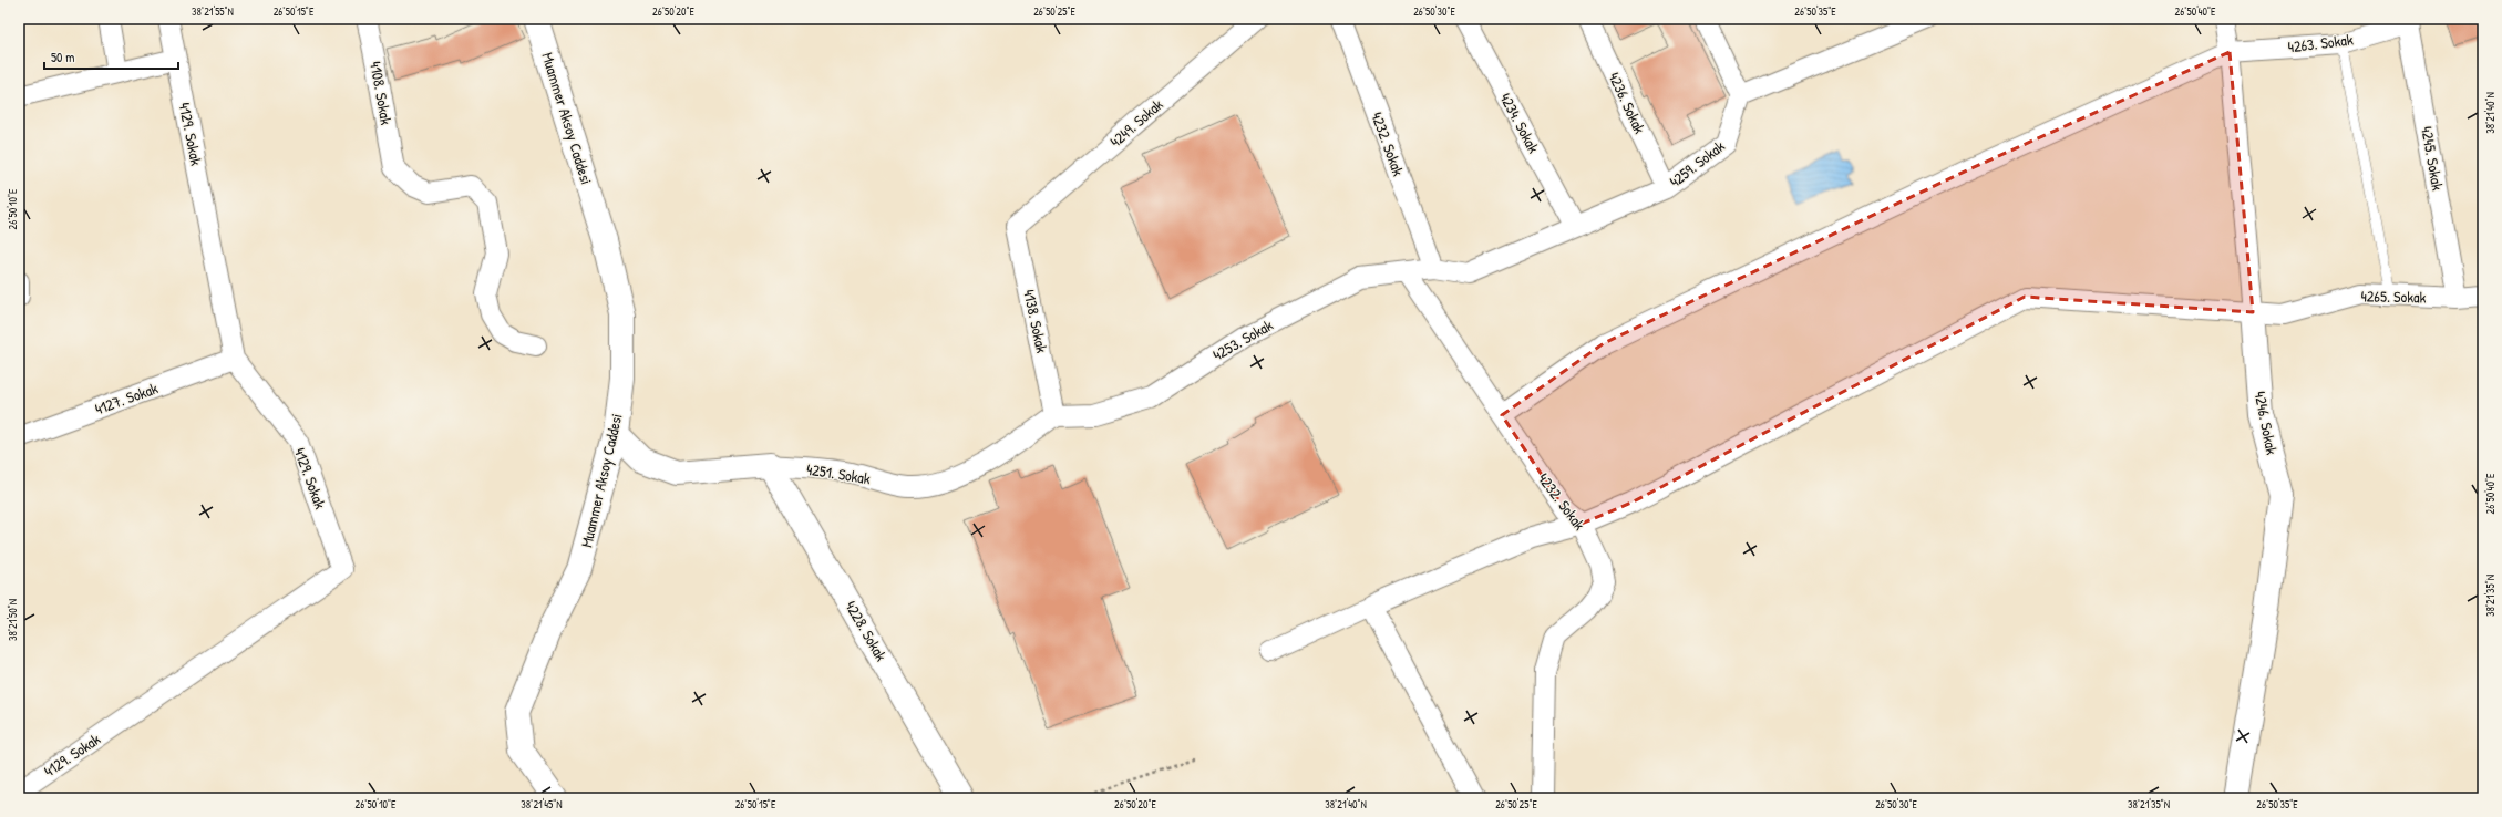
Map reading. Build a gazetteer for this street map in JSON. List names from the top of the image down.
{
  "streets": {
    "street": [
      "4263. Sokak",
      "4108. Sokak",
      "4236. Sokak",
      "Muammer Aksoy Caddesi",
      "4249. Sokak",
      "4234. Sokak",
      "4129. Sokak",
      "4232. Sokak",
      "4245. Sokak",
      "4259. Sokak",
      "4265. Sokak",
      "4138. Sokak",
      "4253. Sokak",
      "4127. Sokak",
      "4246. Sokak",
      "4251. Sokak",
      "4228. Sokak"
    ]
  },
  "crossings": [
    ["4263. Sokak", "4245. Sokak"],
    ["4263. Sokak", "4246. Sokak"],
    ["4236. Sokak", "4259. Sokak"],
    ["Muammer Aksoy Caddesi", "4251. Sokak"],
    ["4249. Sokak", "4138. Sokak"],
    ["4234. Sokak", "4259. Sokak"],
    ["4129. Sokak", "4127. Sokak"],
    ["4232. Sokak", "4259. Sokak"],
    ["4232. Sokak", "4265. Sokak"],
    ["4232. Sokak", "4253. Sokak"],
    ["4245. Sokak", "4265. Sokak"],
    ["4259. Sokak", "4253. Sokak"],
    ["4265. Sokak", "4246. Sokak"],
    ["4138. Sokak", "4253. Sokak"],
    ["4138. Sokak", "4251. Sokak"],
    ["4253. Sokak", "4251. Sokak"],
    ["4251. Sokak", "4228. Sokak"]
  ],
  "scale_bar": "50 m",
  "coordinates": [
    "38°21'55\"N",
    "26°50'15\"E",
    "26°50'20\"E",
    "26°50'25\"E",
    "26°50'30\"E",
    "26°50'35\"E",
    "26°50'40\"E",
    "38°21'40\"N",
    "26°50'10\"E",
    "38°21'35\"N",
    "38°21'50\"N",
    "38°21'45\"N"
  ]
}
